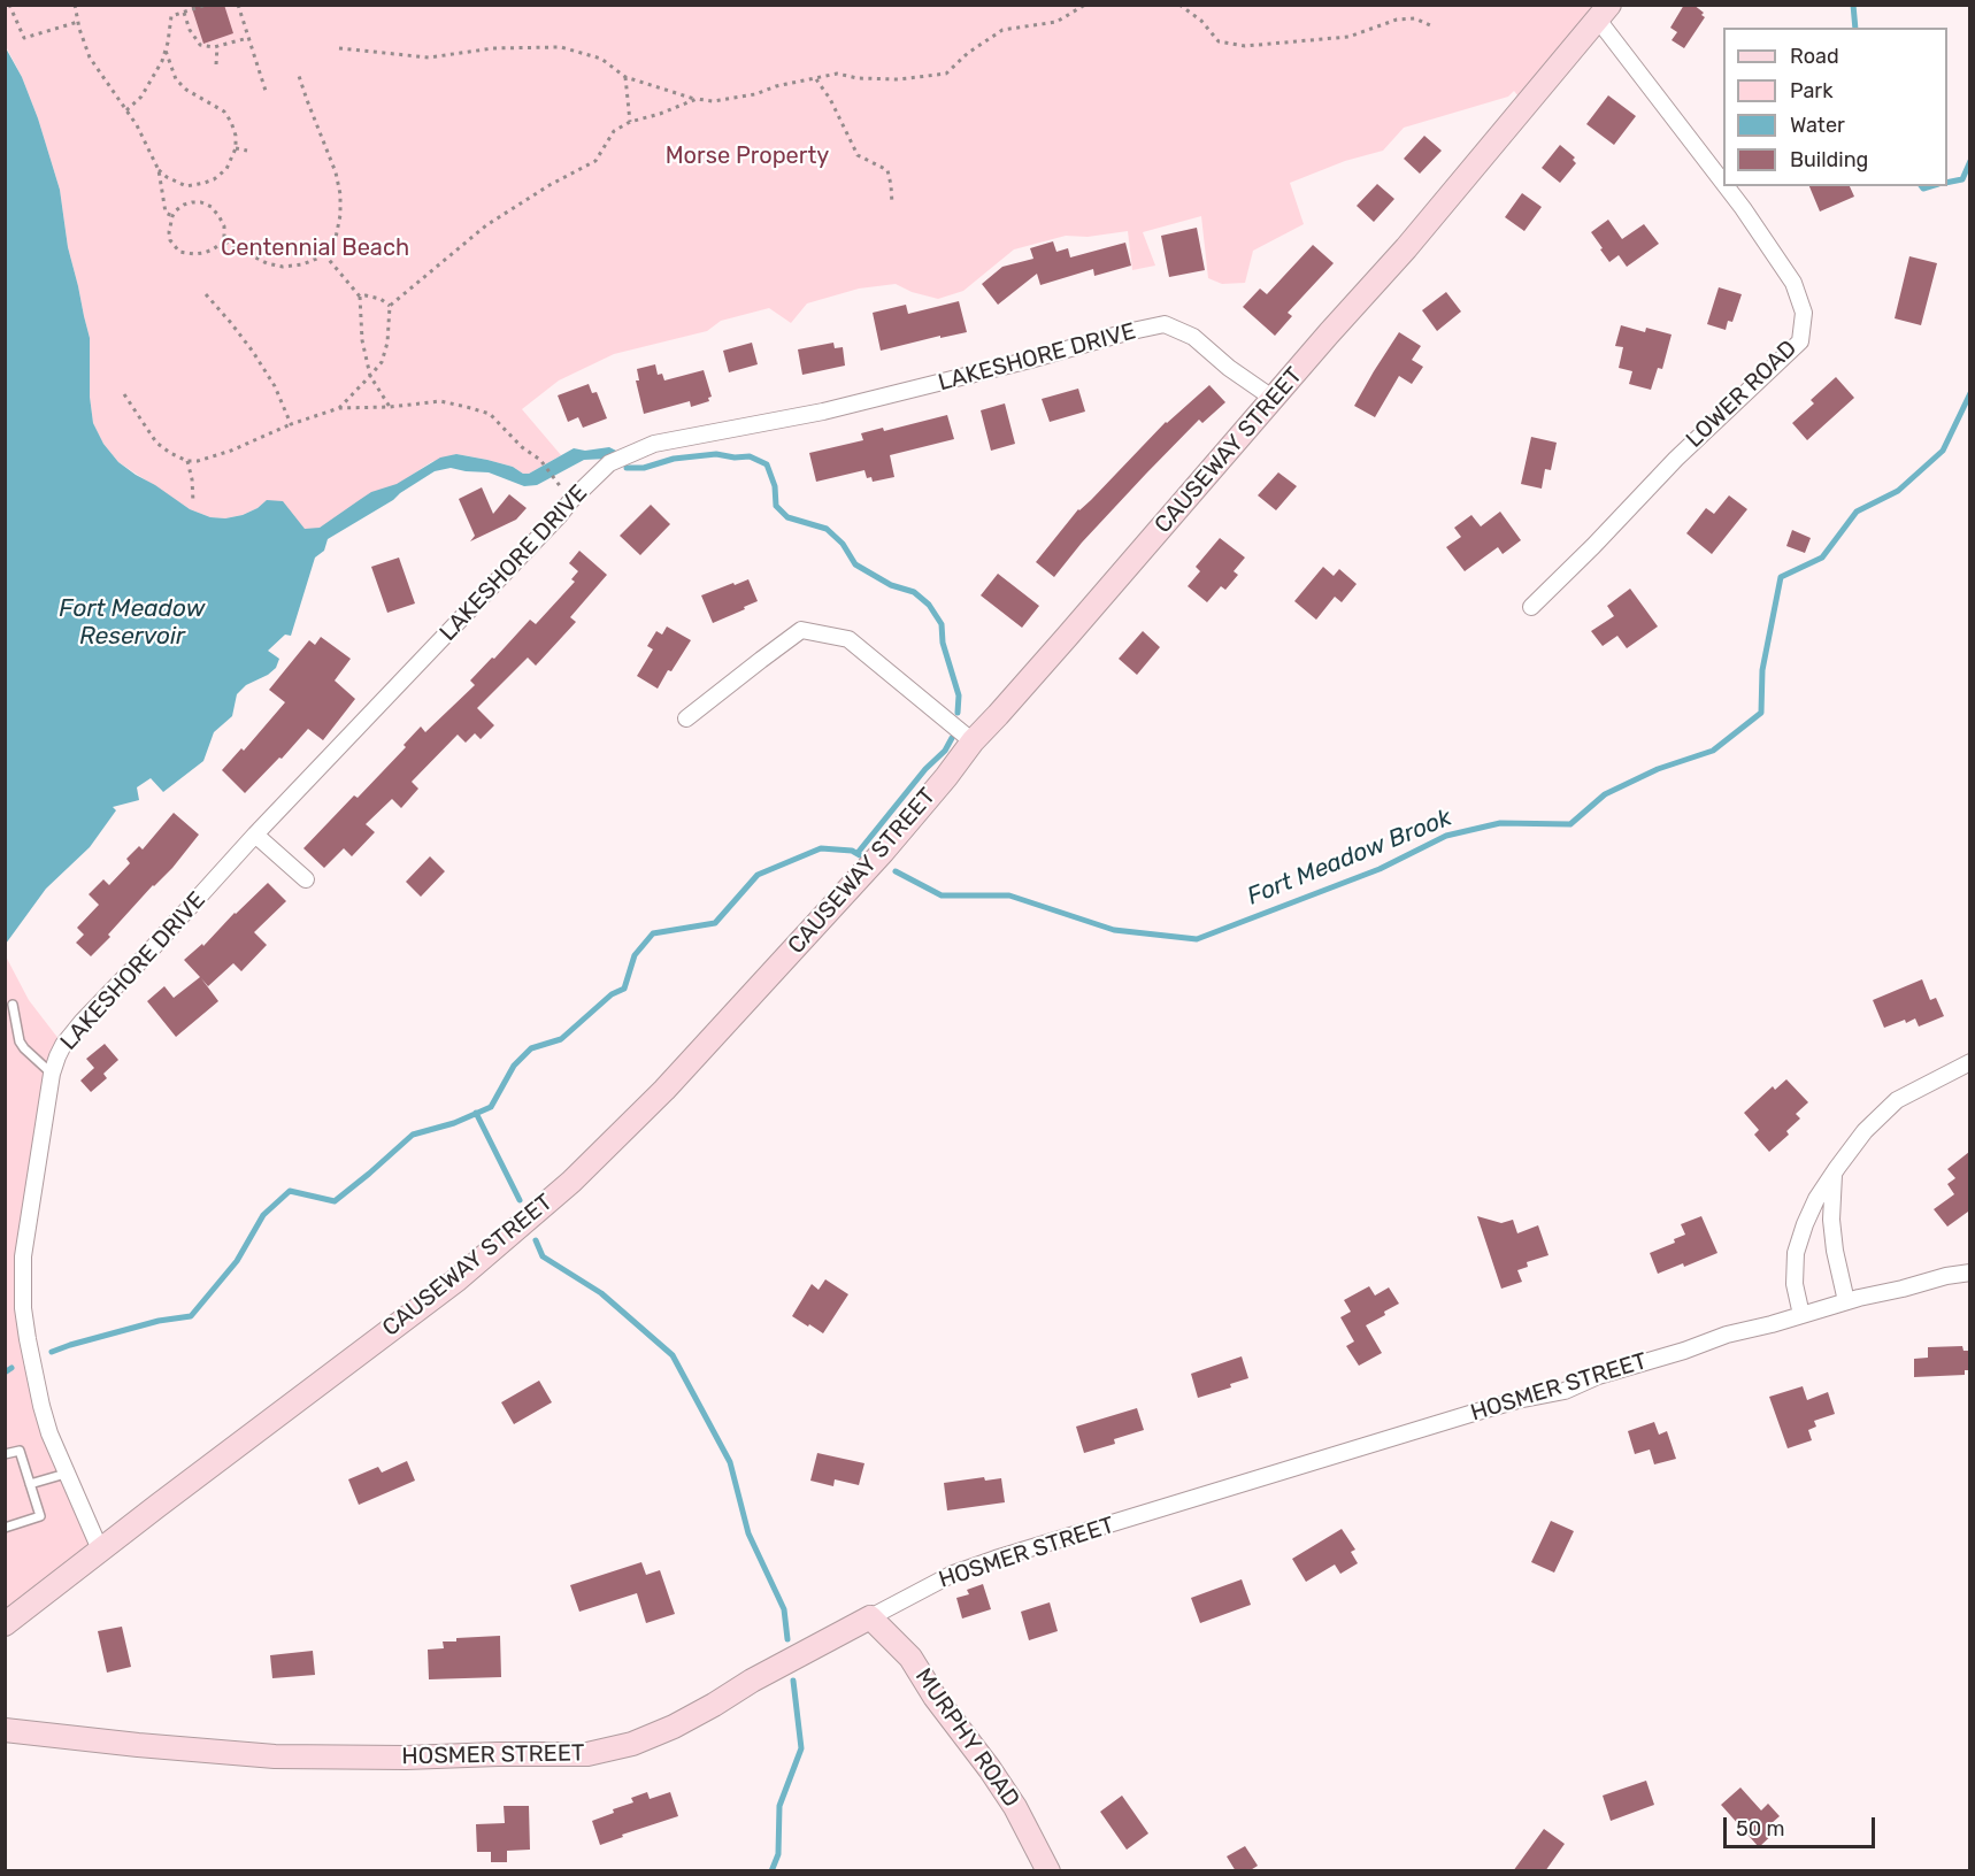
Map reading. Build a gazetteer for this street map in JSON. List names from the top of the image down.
{
  "streets": {
    "street": [
      "LAKESHORE DRIVE",
      "LOWER ROAD",
      "CAUSEWAY STREET",
      "HOSMER STREET",
      "MURPHY ROAD"
    ]
  },
  "crossings": [
    ["LAKESHORE DRIVE", "CAUSEWAY STREET"],
    ["LOWER ROAD", "CAUSEWAY STREET"],
    ["HOSMER STREET", "MURPHY ROAD"]
  ],
  "water": ["Fort Meadow Reservoir", "Fort Meadow Brook"],
  "parks": ["Morse Property", "Centennial Beach"],
  "legend": [
    "Road",
    "Park",
    "Water",
    "Building"
  ],
  "scale_bar": "50 m"
}
